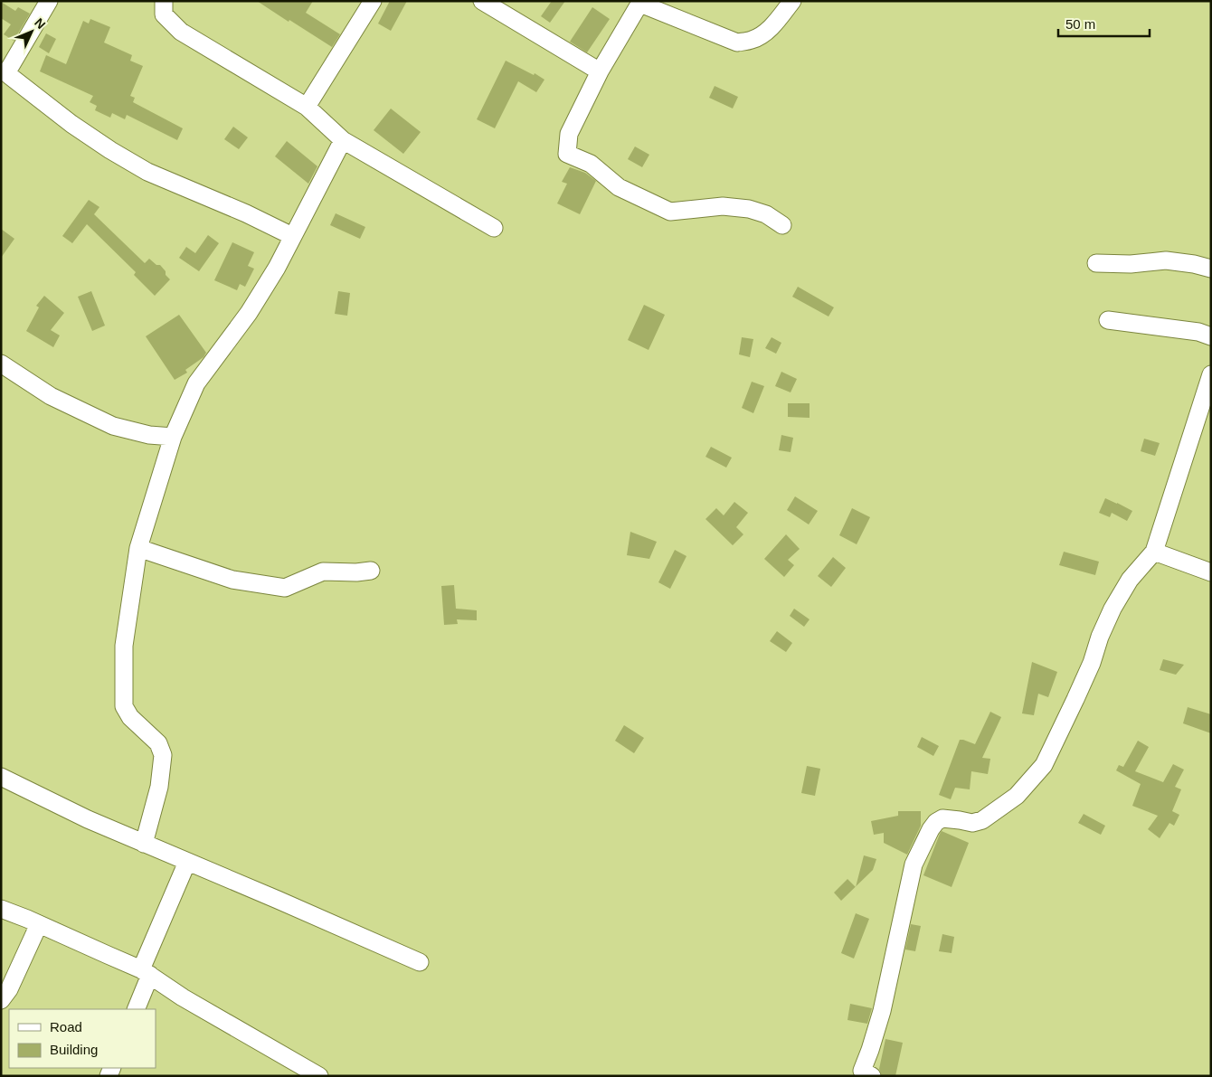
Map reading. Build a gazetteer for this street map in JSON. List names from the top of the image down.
{
  "legend": ["Road", "Building"],
  "scale_bar": "50 m",
  "north": "top right"
}
